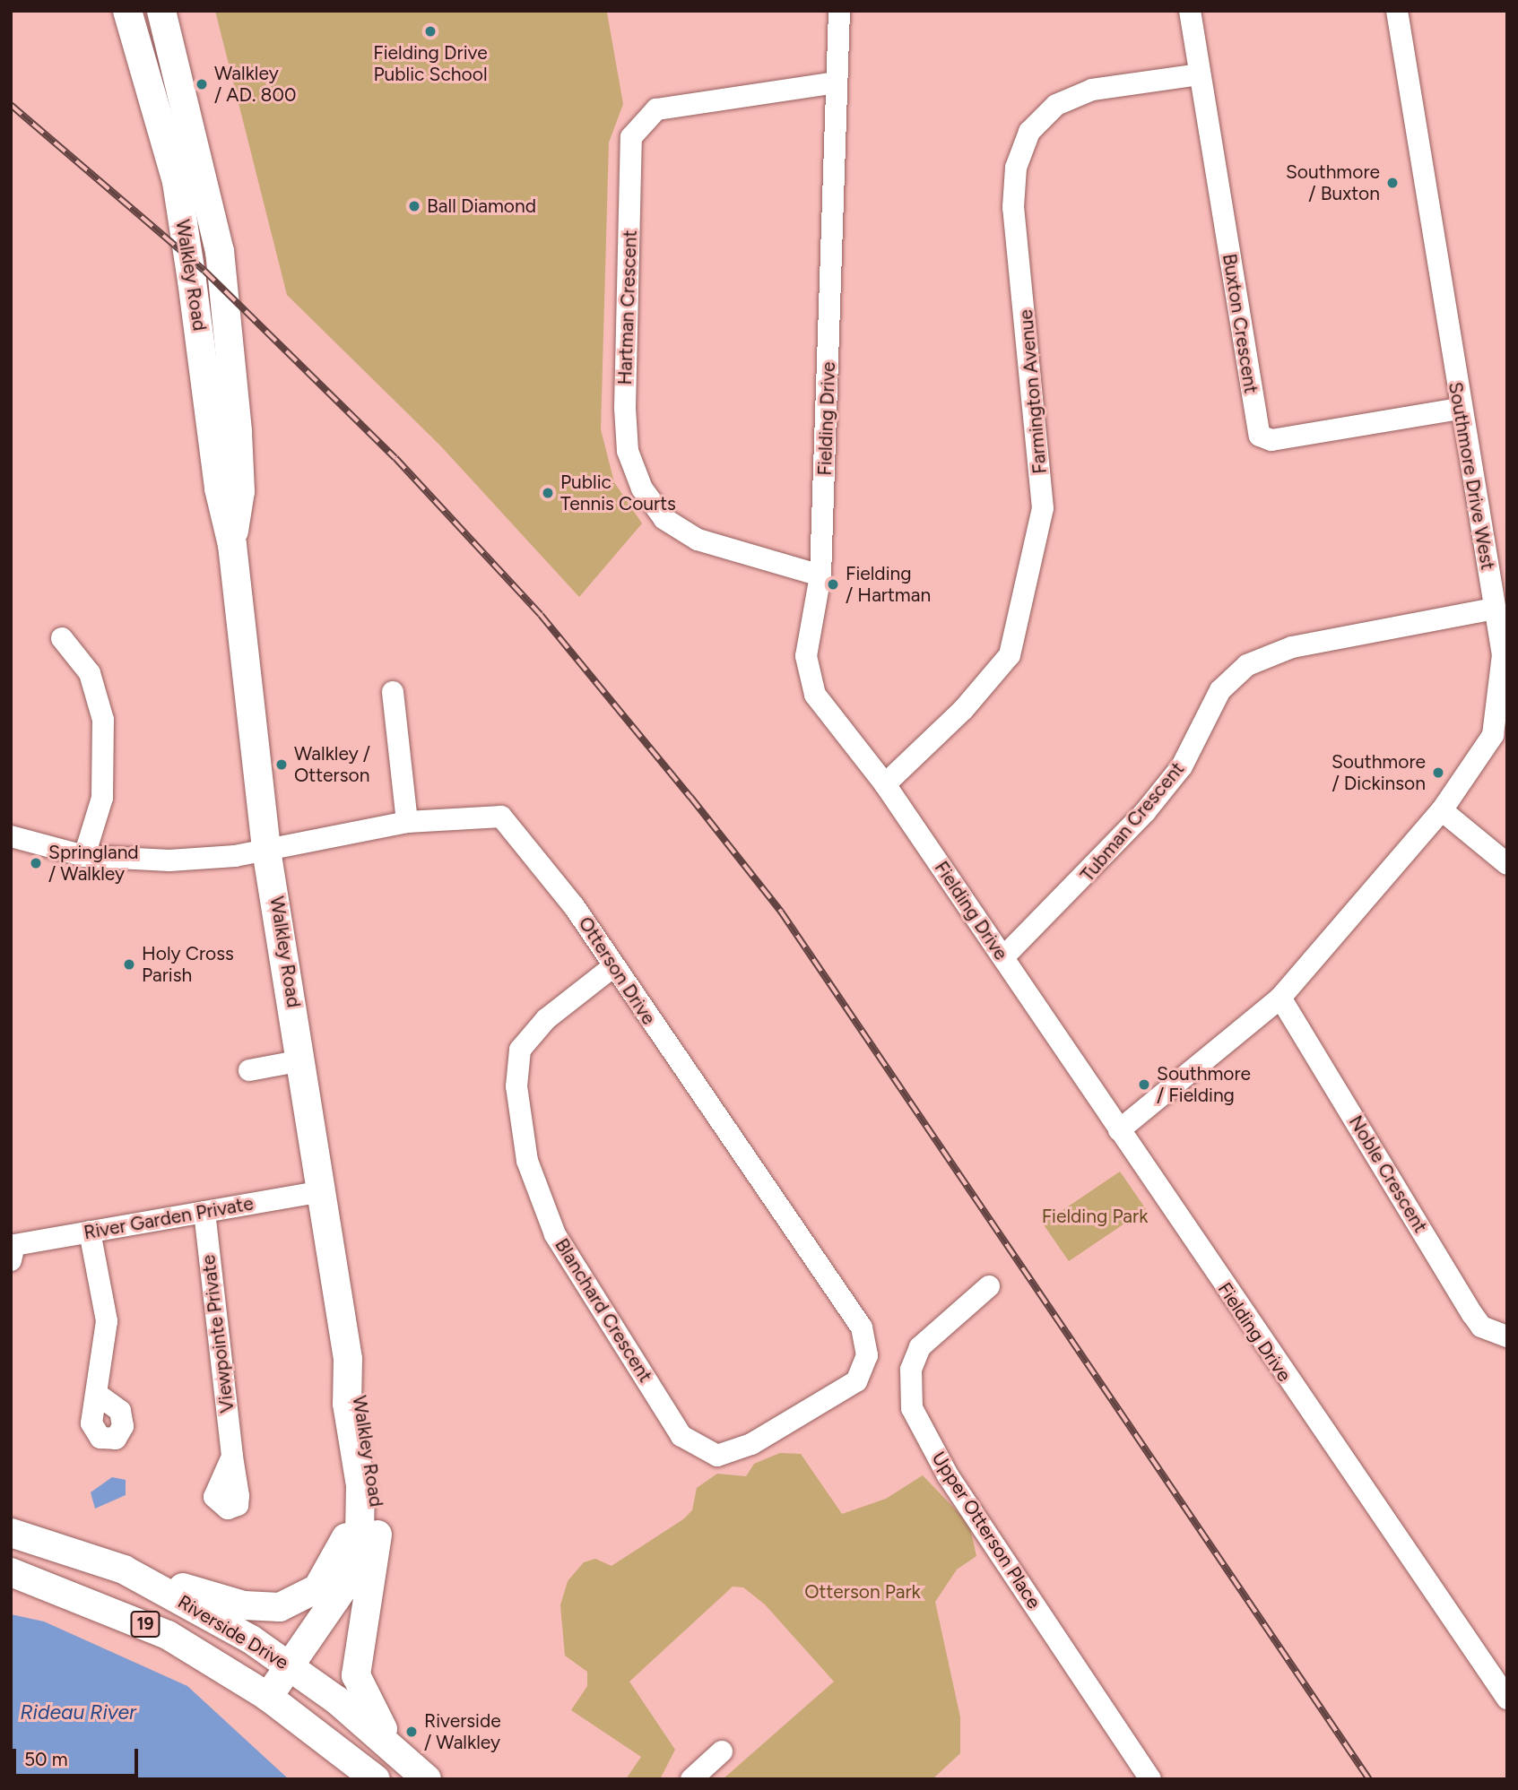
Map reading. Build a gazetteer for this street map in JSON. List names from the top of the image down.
{
  "streets": {
    "main road": ["Walkley Road", "19", "Riverside Drive"],
    "street": [
      "Hartman Crescent",
      "Buxton Crescent",
      "Farmington Avenue",
      "Fielding Drive",
      "Southmore Drive West",
      "Tubman Crescent",
      "Otterson Drive",
      "Noble Crescent",
      "River Garden Private",
      "Blanchard Crescent",
      "Viewpointe Private",
      "Upper Otterson Place"
    ]
  },
  "crossings": [
    ["Walkley Road", "Otterson Drive"],
    ["Walkley Road", "River Garden Private"],
    ["Walkley Road", "Riverside Drive"],
    ["Hartman Crescent", "Fielding Drive"],
    ["Buxton Crescent", "Farmington Avenue"],
    ["Buxton Crescent", "Southmore Drive West"],
    ["Farmington Avenue", "Fielding Drive"],
    ["Fielding Drive", "Southmore Drive West"],
    ["Fielding Drive", "Tubman Crescent"],
    ["Southmore Drive West", "Tubman Crescent"],
    ["Southmore Drive West", "Noble Crescent"],
    ["Otterson Drive", "Blanchard Crescent"],
    ["River Garden Private", "Viewpointe Private"]
  ],
  "water": ["Rideau River"],
  "parks": ["Fielding Park", "Otterson Park"],
  "places": [
    "Fielding Drive Public School",
    "Walkley / AD. 800",
    "Southmore / Buxton",
    "Ball Diamond",
    "Public Tennis Courts",
    "Fielding / Hartman",
    "Walkley / Otterson",
    "Southmore / Dickinson",
    "Springland / Walkley",
    "Holy Cross Parish",
    "Southmore / Fielding",
    "Riverside / Walkley"
  ],
  "scale_bar": "50 m"
}
